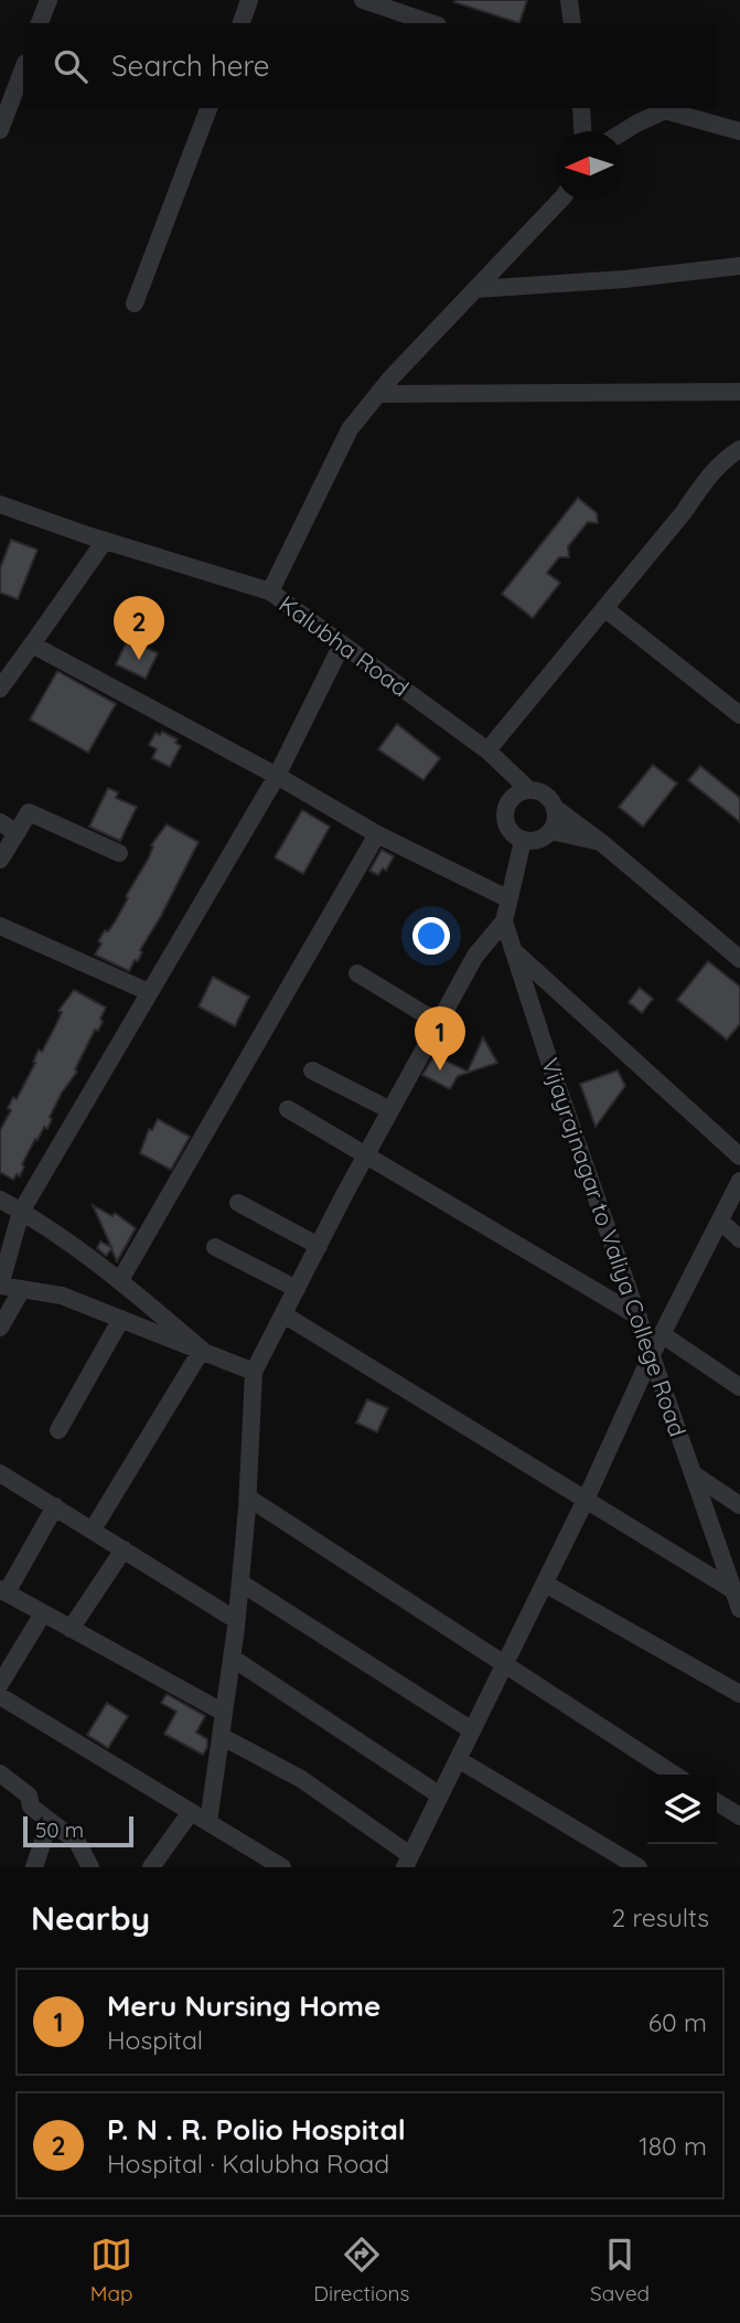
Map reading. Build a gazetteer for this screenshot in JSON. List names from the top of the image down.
{
  "streets": {
    "street": ["Kalubha Road", "Vijayrajnagar to Valiya College Road"]
  },
  "crossings": [
    ["Kalubha Road", "Vijayrajnagar to Valiya College Road"]
  ],
  "scale_bar": "50 m",
  "north": "left",
  "page": {
    "search": "Search here",
    "pins": ["2", "1"],
    "scale": "50 m",
    "heading": ["Nearby", "2 results"],
    "list": [
      {
        "mark": "1",
        "name": "Meru Nursing Home",
        "note": "Hospital",
        "value": "60 m"
      },
      {
        "mark": "2",
        "name": "P. N . R. Polio Hospital",
        "note": "Hospital · Kalubha Road",
        "value": "180 m"
      }
    ],
    "nav": ["Map", "Directions", "Saved"]
  }
}
